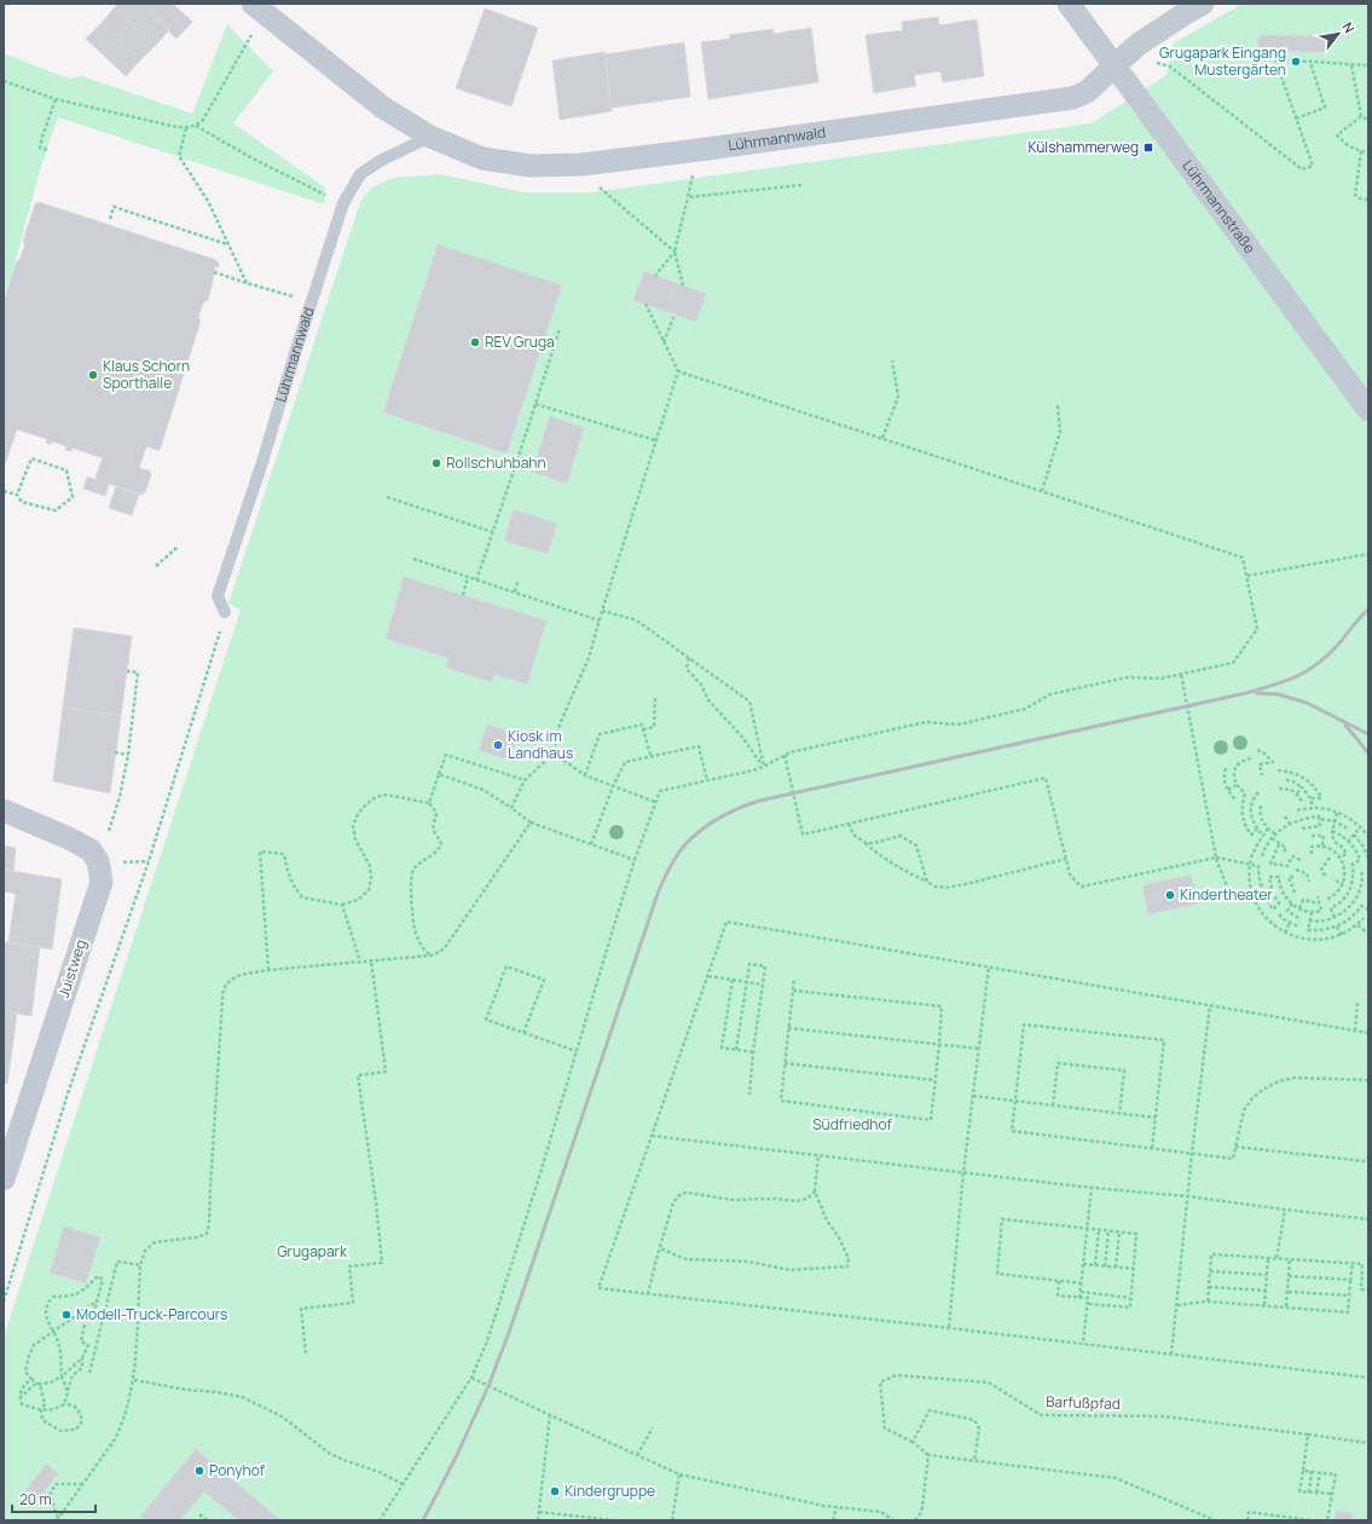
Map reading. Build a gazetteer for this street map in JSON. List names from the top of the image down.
{
  "streets": {
    "street": ["Lührmannwald", "Lührmannstraße", "Juistweg"],
    "path": ["Barfußpfad"]
  },
  "crossings": [
    ["Lührmannwald", "Lührmannstraße"]
  ],
  "parks": ["Südfriedhof", "Grugapark"],
  "places": {
    "other": [
      "Grugapark Eingang Mustergärten",
      "REV Gruga",
      "Klaus Schorn Sporthalle",
      "Rollschuhbahn",
      "Kiosk im Landhaus",
      "Kindertheater",
      "Modell-Truck-Parcours",
      "Ponyhof",
      "Kindergruppe"
    ],
    "transit": ["Külshammerweg"]
  },
  "scale_bar": "20 m",
  "north": "top right"
}
